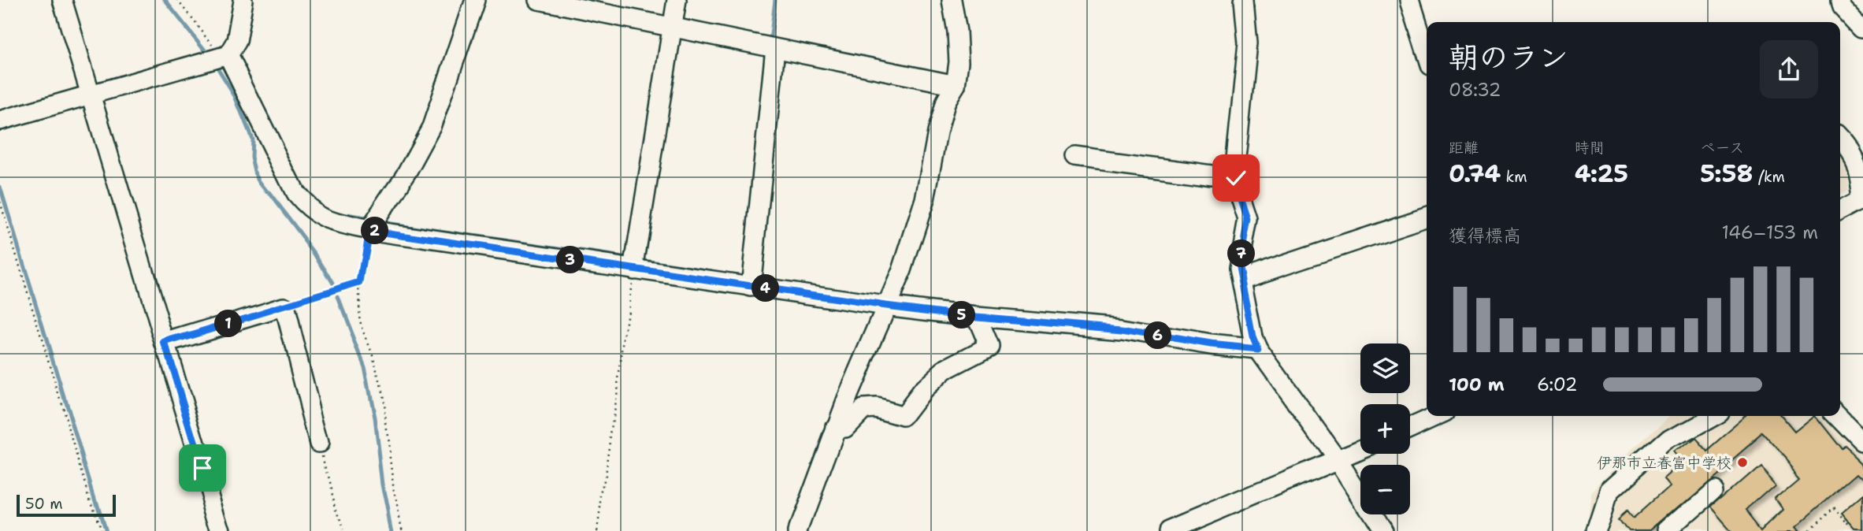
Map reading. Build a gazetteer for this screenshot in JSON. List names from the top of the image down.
{
  "places": ["伊那市立春富中学校"],
  "scale_bar": "50 m",
  "page": {
    "heading": ["朝のラン", "08:32"],
    "stats": [
      ["距離", "0.74 km"],
      ["時間", "4:25"],
      ["ペース", "5:58 /km"]
    ],
    "chart": ["獲得標高", "146–153 m"],
    "pins": [
      "2",
      "7",
      "3",
      "4",
      "5",
      "1",
      "6"
    ],
    "map_buttons": ["+", "−"],
    "list": [
      {
        "name": "100 m",
        "note": "6:02"
      }
    ],
    "scale": "50 m"
  }
}
